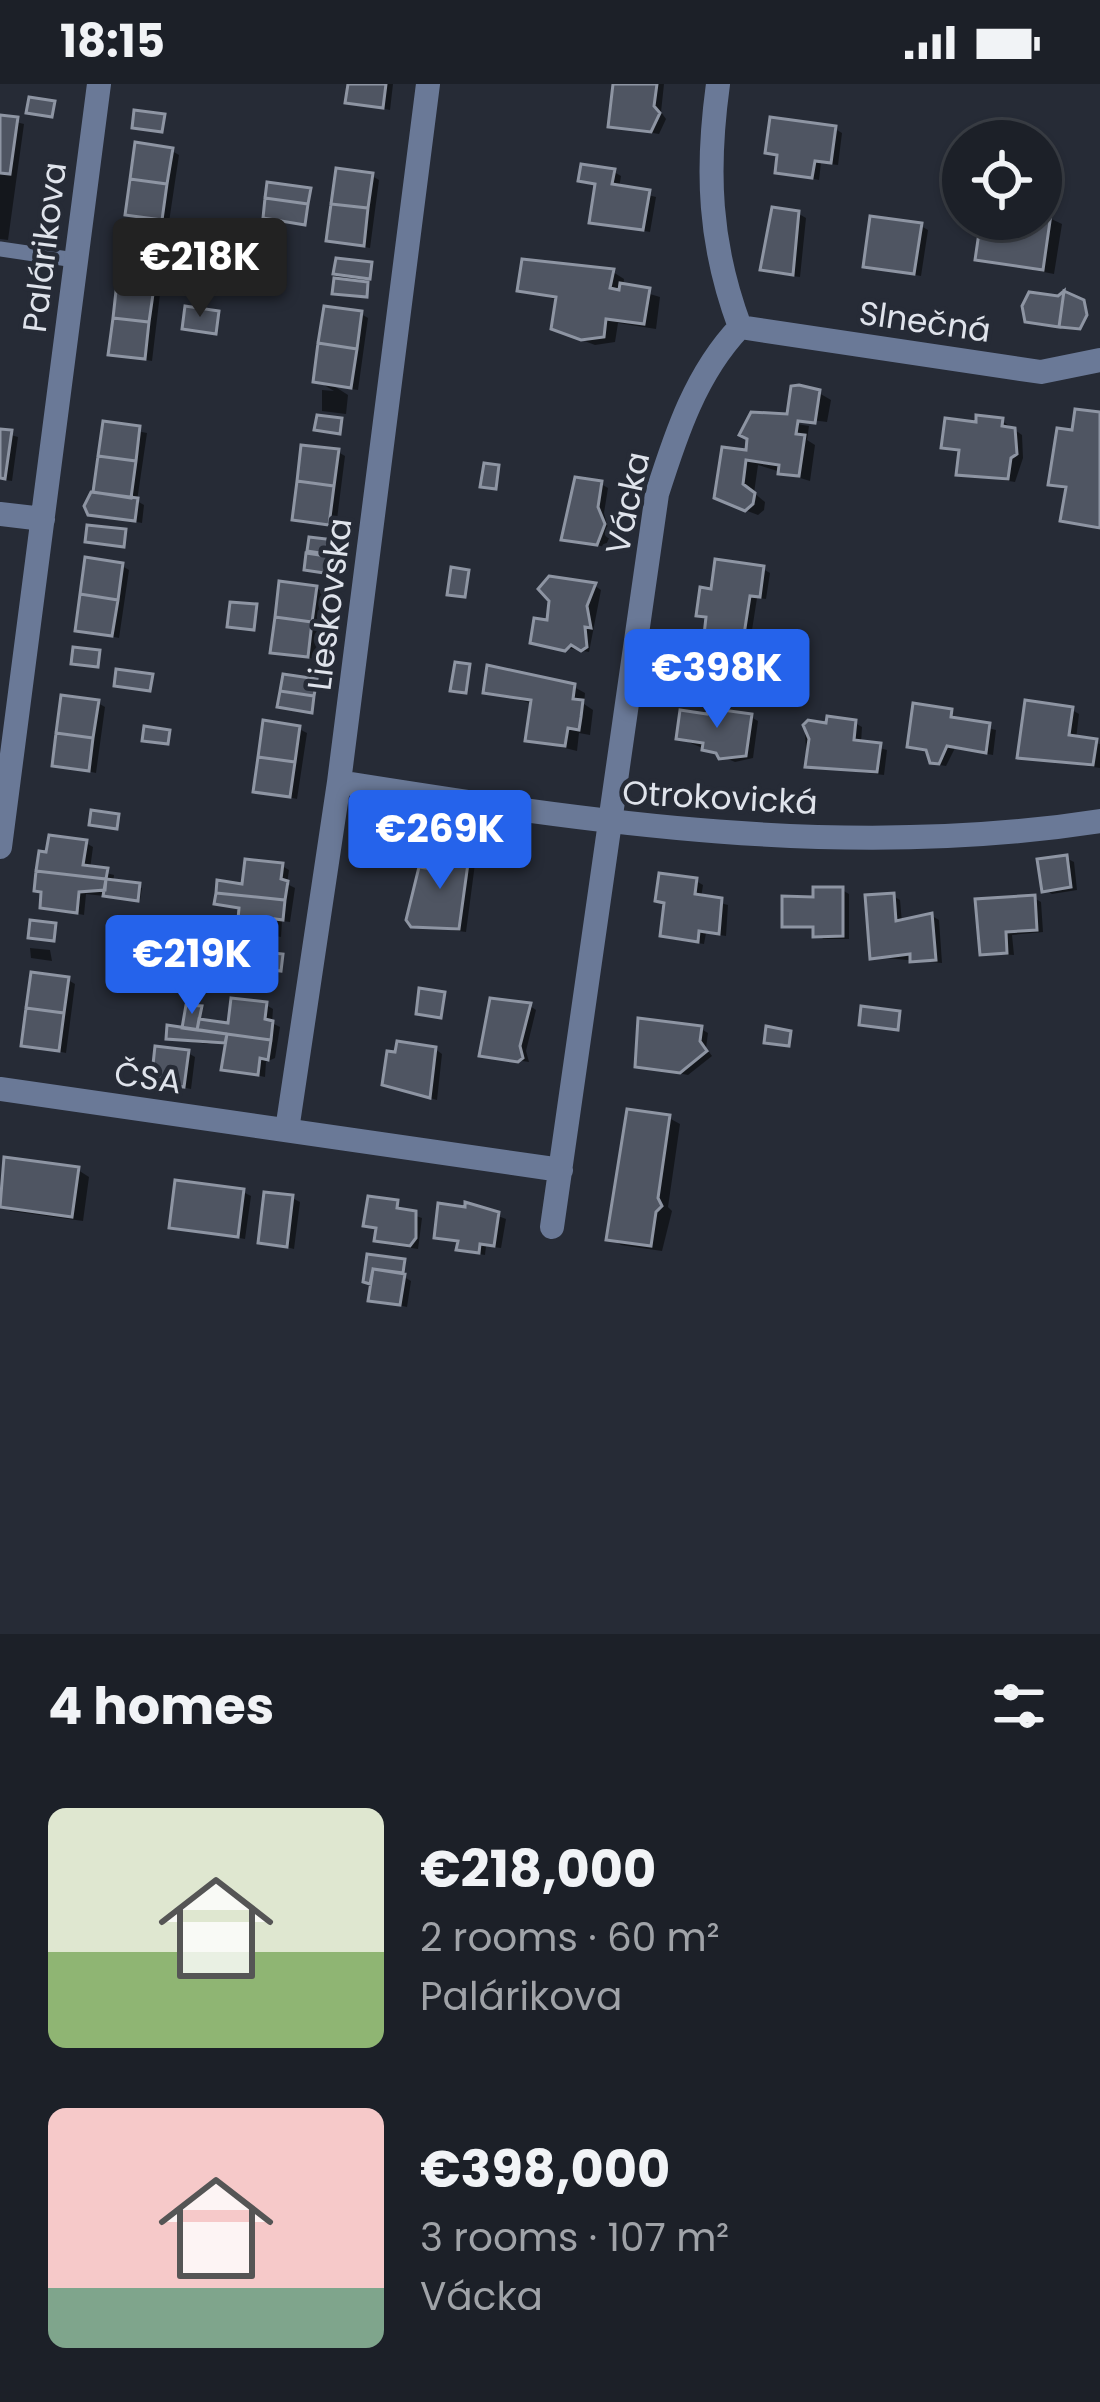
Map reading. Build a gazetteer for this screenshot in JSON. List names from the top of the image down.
{
  "streets": {
    "street": [
      "Palárikova",
      "Slnečná",
      "Vácka",
      "Lieskovska",
      "Otrokovická",
      "ČSA"
    ]
  },
  "crossings": [
    ["Slnečná", "Vácka"],
    ["Vácka", "Otrokovická"],
    ["Lieskovska", "Otrokovická"],
    ["Lieskovska", "ČSA"]
  ],
  "page": {
    "status": "18:15",
    "price": [
      "€218K",
      "€398K",
      "€269K",
      "€219K"
    ],
    "heading": "4 homes",
    "list": [
      {
        "name": "€218,000",
        "note": "2 rooms · 60 m² · Palárikova"
      },
      {
        "name": "€398,000",
        "note": "3 rooms · 107 m² · Vácka"
      }
    ]
  }
}
